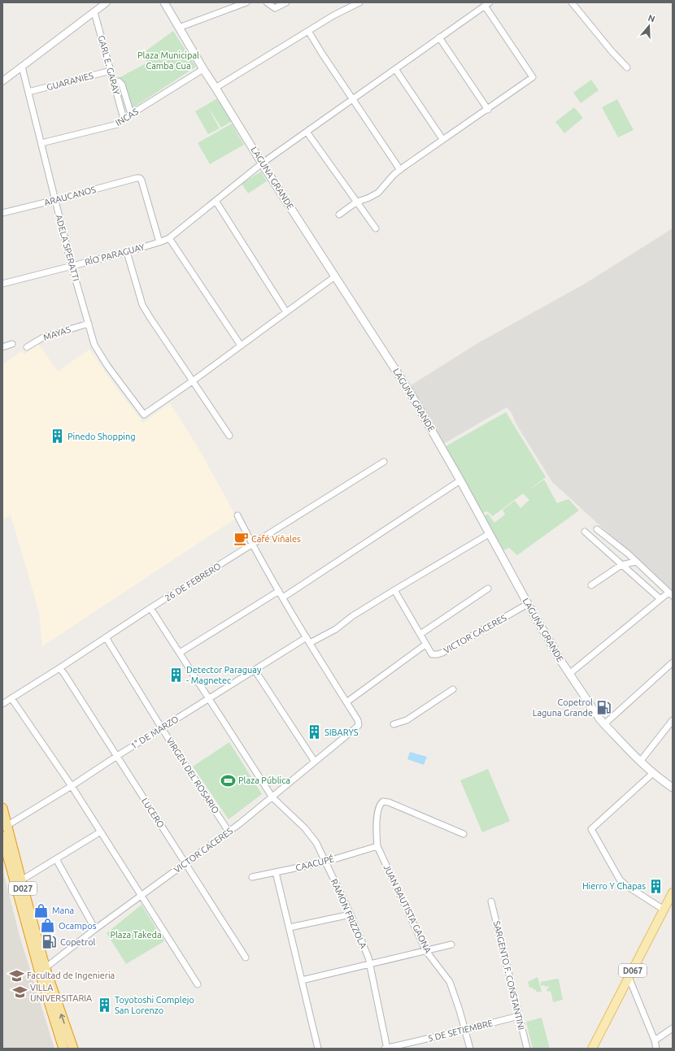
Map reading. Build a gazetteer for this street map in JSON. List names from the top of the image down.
{
  "streets": {
    "highway": ["D027"],
    "main road": ["LAGUNA GRANDE", "D067"],
    "street": [
      "GARL E. GARAY",
      "GUARANIES",
      "INCAS",
      "ARAUCANOS",
      "ADELA SPERATTI",
      "RÍO PARAGUAY",
      "MAYAS",
      "26 DE FEBRERO",
      "VICTOR CACERES",
      "1° DE MARZO",
      "VIRGEN DEL ROSARIO",
      "LUCERO",
      "CAACUPÉ",
      "JUAN BAUTISTA GAONA",
      "RAMON FRIZZOLA",
      "SARGENTO F. CONSTANTINI",
      "5 DE SETIEMBRE"
    ]
  },
  "crossings": [
    ["GARL E. GARAY", "GUARANIES"],
    ["GARL E. GARAY", "INCAS"],
    ["GUARANIES", "ADELA SPERATTI"],
    ["INCAS", "LAGUNA GRANDE"],
    ["INCAS", "ADELA SPERATTI"],
    ["LAGUNA GRANDE", "RÍO PARAGUAY"],
    ["LAGUNA GRANDE", "VICTOR CACERES"],
    ["LAGUNA GRANDE", "1° DE MARZO"],
    ["ARAUCANOS", "ADELA SPERATTI"],
    ["ARAUCANOS", "RÍO PARAGUAY"],
    ["ADELA SPERATTI", "RÍO PARAGUAY"],
    ["ADELA SPERATTI", "MAYAS"],
    ["26 DE FEBRERO", "VIRGEN DEL ROSARIO"],
    ["26 DE FEBRERO", "LUCERO"],
    ["26 DE FEBRERO", "RAMON FRIZZOLA"],
    ["VICTOR CACERES", "VIRGEN DEL ROSARIO"],
    ["VICTOR CACERES", "LUCERO"],
    ["VICTOR CACERES", "D027"],
    ["VICTOR CACERES", "RAMON FRIZZOLA"],
    ["1° DE MARZO", "VIRGEN DEL ROSARIO"],
    ["1° DE MARZO", "LUCERO"],
    ["1° DE MARZO", "D027"],
    ["1° DE MARZO", "RAMON FRIZZOLA"],
    ["CAACUPÉ", "JUAN BAUTISTA GAONA"],
    ["CAACUPÉ", "RAMON FRIZZOLA"],
    ["JUAN BAUTISTA GAONA", "5 DE SETIEMBRE"],
    ["RAMON FRIZZOLA", "5 DE SETIEMBRE"],
    ["SARGENTO F. CONSTANTINI", "5 DE SETIEMBRE"]
  ],
  "parks": ["Plaza Municipal Camba Cua", "Plaza Takeda"],
  "places": {
    "building": [
      "Pinedo Shopping",
      "Detector Paraguay - Magnetec",
      "SIBARYS",
      "Hierro Y Chapas",
      "Toyotoshi Complejo San Lorenzo"
    ],
    "cafe": ["Café Viñales"],
    "fuel station": ["Copetrol Laguna Grande", "Copetrol"],
    "sports": ["Plaza Pública"],
    "shop": ["Mana", "Ocampos"],
    "school or university": ["Facultad de Ingenieria", "VILLA UNIVERSITARIA"]
  },
  "north": "top"
}
